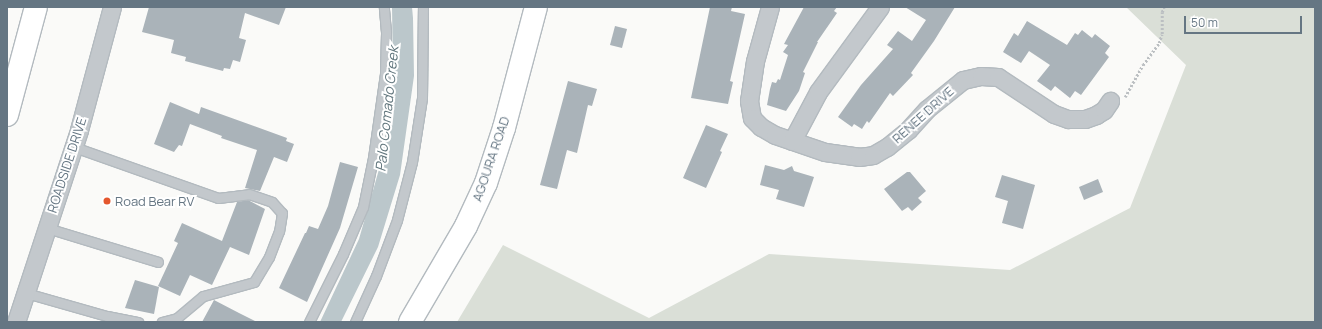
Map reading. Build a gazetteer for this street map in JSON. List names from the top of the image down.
{
  "streets": {
    "main road": ["AGOURA ROAD"],
    "street": ["RENEE DRIVE", "ROADSIDE DRIVE"]
  },
  "water": ["Palo Comado Creek"],
  "places": ["Road Bear RV"],
  "scale_bar": "50 m"
}
